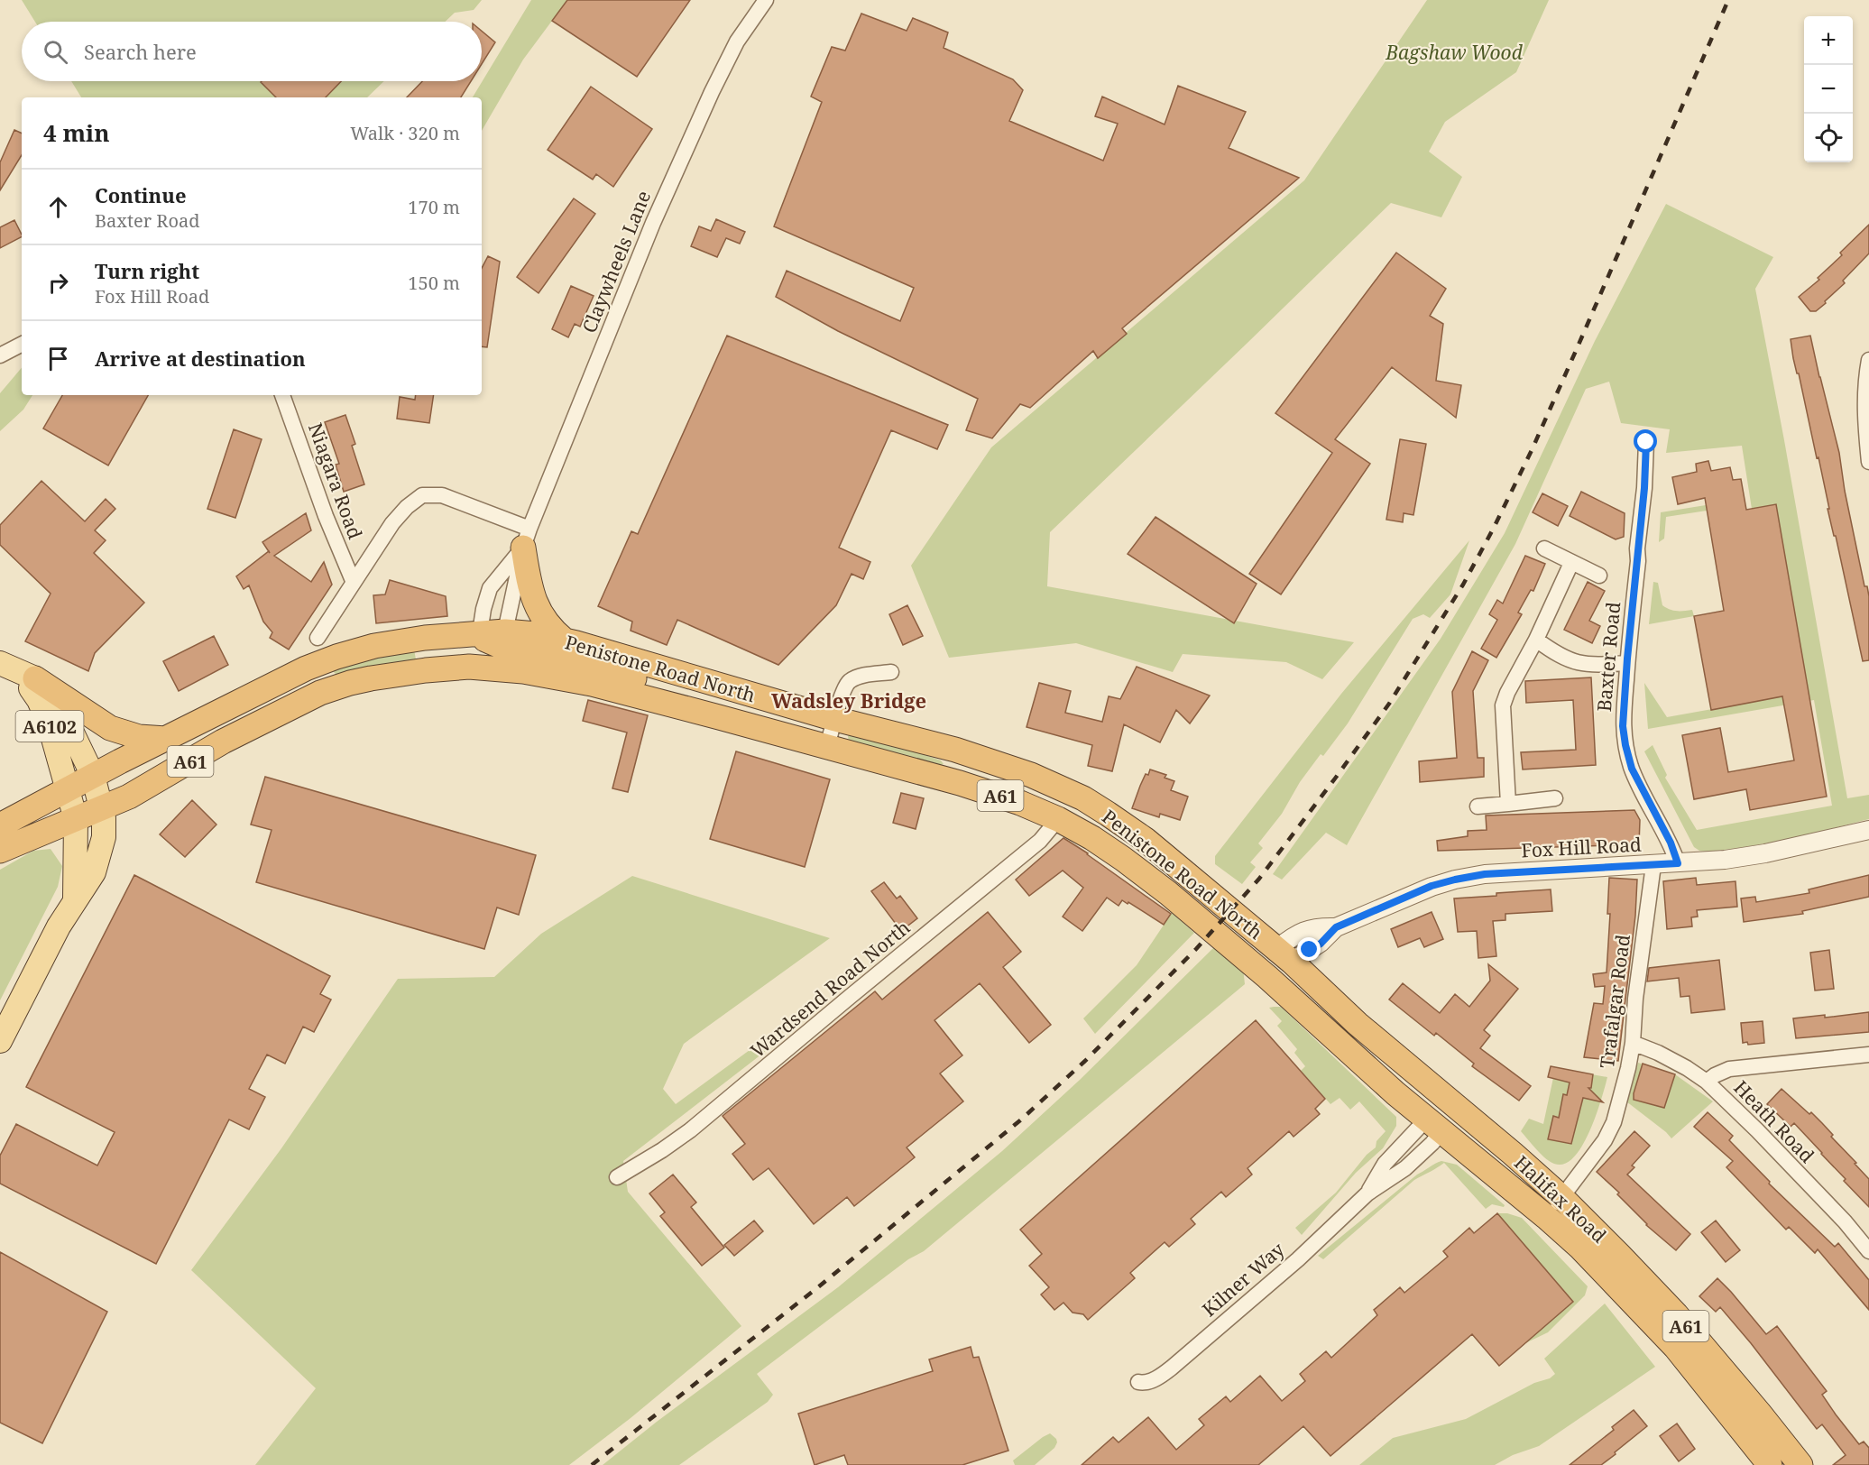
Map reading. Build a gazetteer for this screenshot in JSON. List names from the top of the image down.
{
  "streets": {
    "highway": ["Penistone Road North", "A61", "Halifax Road"],
    "main road": ["A6102"],
    "street": [
      "Claywheels Lane",
      "Niagara Road",
      "Baxter Road",
      "Fox Hill Road",
      "Wardsend Road North",
      "Trafalgar Road",
      "Heath Road",
      "Kilner Way"
    ]
  },
  "crossings": [
    ["Claywheels Lane", "Penistone Road North"],
    ["Baxter Road", "Fox Hill Road"],
    ["Penistone Road North", "A6102"],
    ["Penistone Road North", "Fox Hill Road"],
    ["Penistone Road North", "Wardsend Road North"],
    ["Penistone Road North", "Halifax Road"],
    ["Fox Hill Road", "Trafalgar Road"],
    ["Fox Hill Road", "Halifax Road"],
    ["Trafalgar Road", "Heath Road"],
    ["Trafalgar Road", "Halifax Road"],
    ["Halifax Road", "Kilner Way"]
  ],
  "districts": ["Wadsley Bridge"],
  "parks": ["Bagshaw Wood"],
  "page": {
    "map_buttons": ["+", "−"],
    "search": "Search here",
    "heading": ["4 min", "Walk · 320 m"],
    "list": [
      ["Continue", "Baxter Road", "170 m"],
      ["Turn right", "Fox Hill Road", "150 m"],
      "Arrive at destination"
    ]
  }
}
